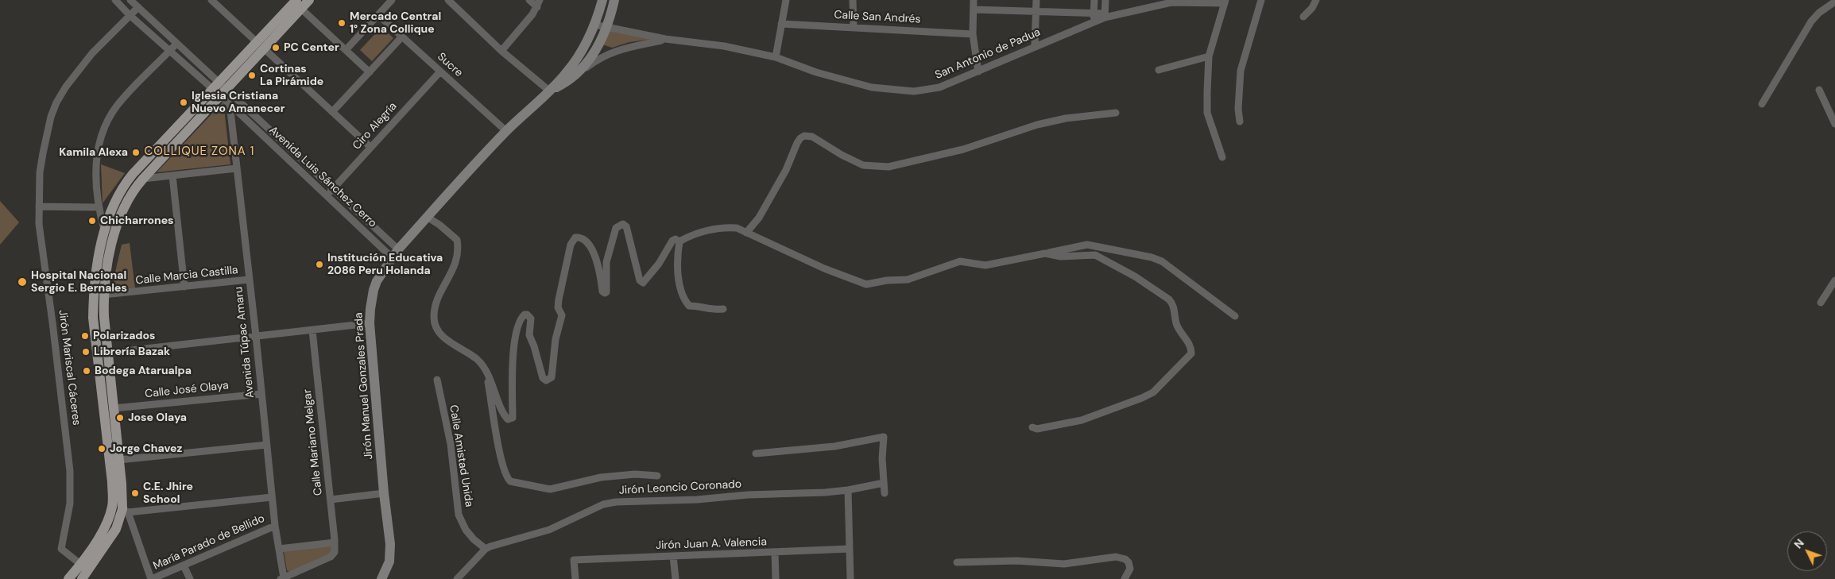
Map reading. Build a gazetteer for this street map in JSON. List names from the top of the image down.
{
  "streets": {
    "street": [
      "Calle San Andrés",
      "San Antonio de Padua",
      "Sucre",
      "Ciro Alegría",
      "Avenida Luis Sánchez Cerro",
      "Calle Marcia Castilla",
      "Avenida Túpac Amaru",
      "Jirón Mariscal Cáceres",
      "Jirón Manuel Gonzales Prada",
      "Calle José Olaya",
      "Calle Mariano Melgar",
      "Calle Amistad Unida",
      "Jirón Leoncio Coronado",
      "María Parado de Bellido",
      "Jirón Juan A. Valencia"
    ]
  },
  "crossings": [
    ["Sucre", "Ciro Alegría"],
    ["Sucre", "Jirón Manuel Gonzales Prada"],
    ["Ciro Alegría", "Avenida Luis Sánchez Cerro"],
    ["Avenida Luis Sánchez Cerro", "Avenida Túpac Amaru"],
    ["Avenida Luis Sánchez Cerro", "Jirón Mariscal Cáceres"],
    ["Avenida Luis Sánchez Cerro", "Jirón Manuel Gonzales Prada"],
    ["Calle Marcia Castilla", "Avenida Túpac Amaru"],
    ["Avenida Túpac Amaru", "Calle José Olaya"],
    ["Avenida Túpac Amaru", "Calle Mariano Melgar"],
    ["Avenida Túpac Amaru", "María Parado de Bellido"],
    ["Calle Amistad Unida", "Jirón Leoncio Coronado"]
  ],
  "districts": ["COLLIQUE ZONA 1"],
  "places": [
    "Mercado Central 1° Zona Collique",
    "PC Center",
    "Cortinas La Pirámide",
    "Iglesia Cristiana Nuevo Amanecer",
    "Kamila Alexa",
    "Chicharrones",
    "Institución Educativa 2086 Peru Holanda",
    "Hospital Nacional Sergio E. Bernales",
    "Polarizados",
    "Librería Bazak",
    "Bodega Atarualpa",
    "Jose Olaya",
    "Jorge Chavez",
    "C.E. Jhire School"
  ],
  "north": "top left"
}
